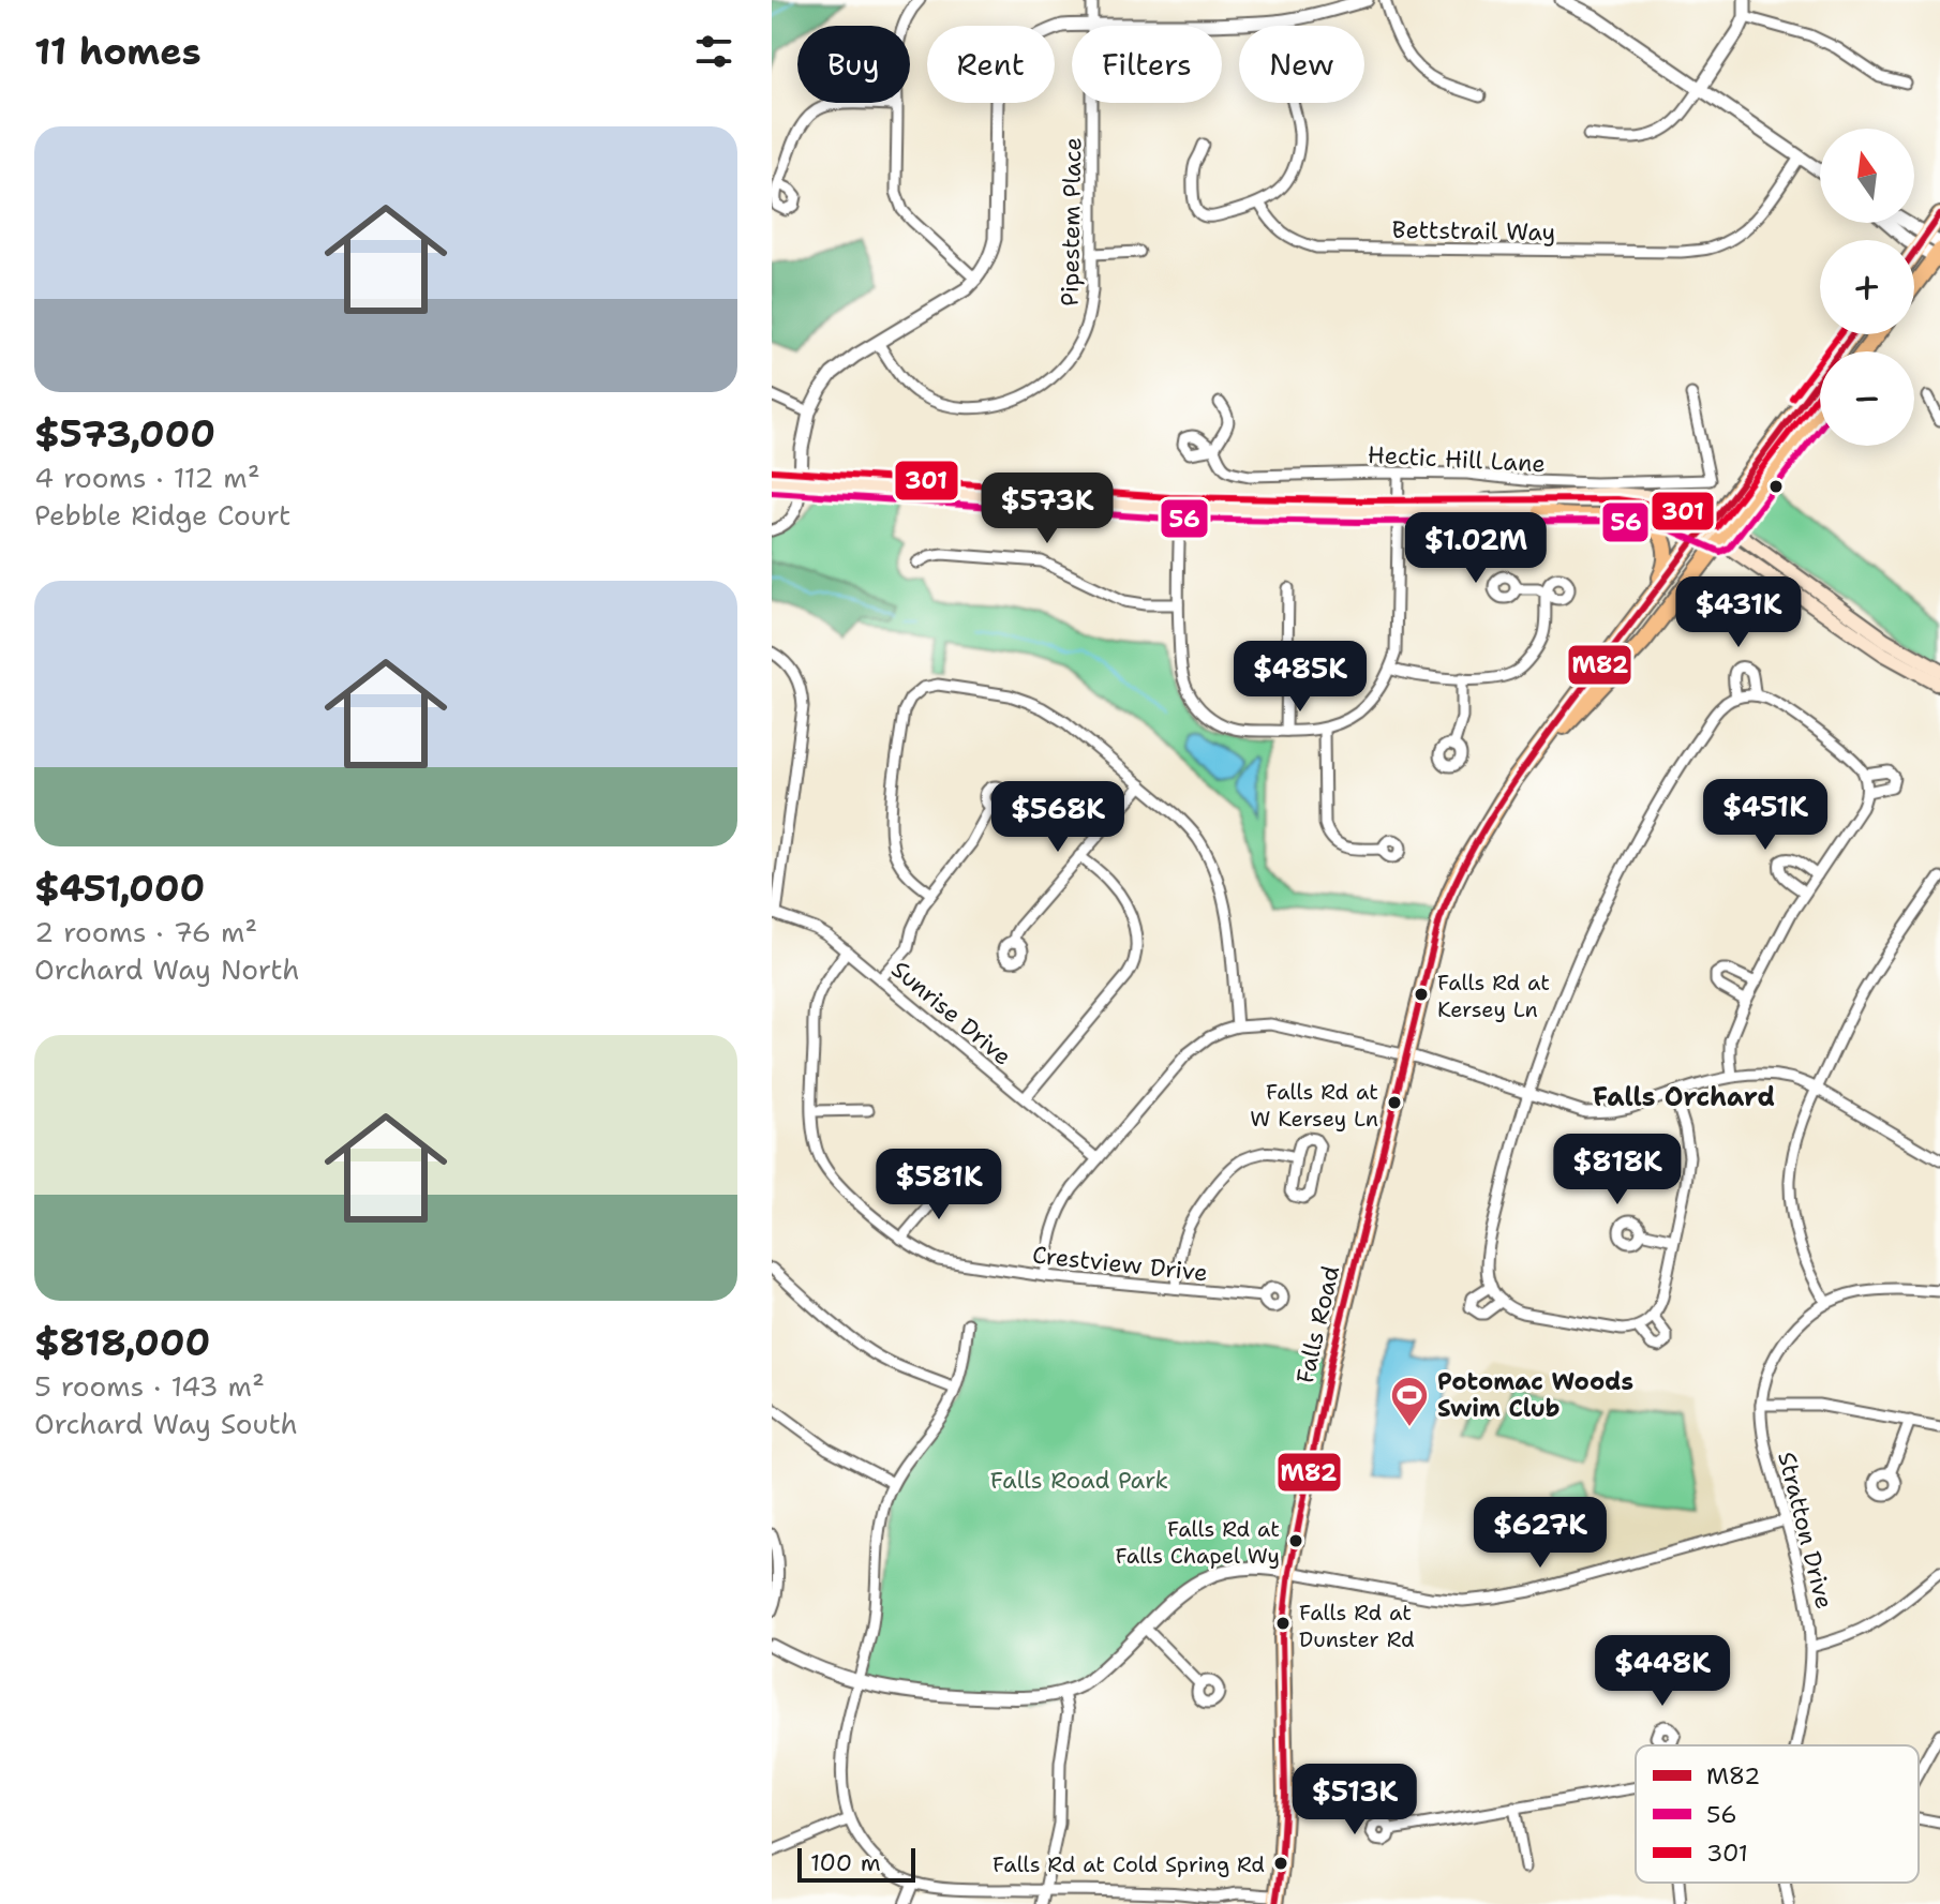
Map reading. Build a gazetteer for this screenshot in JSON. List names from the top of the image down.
{
  "streets": {
    "main road": ["Falls Road"],
    "street": [
      "Pipestem Place",
      "Bettstrail Way",
      "Hectic Hill Lane",
      "Sunrise Drive",
      "Crestview Drive",
      "Stratton Drive"
    ]
  },
  "crossings": [
    ["Sunrise Drive", "Crestview Drive"]
  ],
  "districts": ["Falls Orchard"],
  "parks": ["Falls Road Park"],
  "places": {
    "other": [
      "Falls Rd at Kersey Ln",
      "Falls Rd at W Kersey Ln",
      "Falls Rd at Falls Chapel Wy",
      "Falls Rd at Dunster Rd",
      "Falls Rd at Cold Spring Rd"
    ],
    "sports": ["Potomac Woods Swim Club"]
  },
  "lines": ["transit line M82", "transit line 301", "transit line 56"],
  "legend": ["M82", "56", "301"],
  "scale_bar": "100 m",
  "north": "top",
  "page": {
    "heading": "11 homes",
    "chip": [
      "Buy",
      "Rent",
      "Filters",
      "New"
    ],
    "list": [
      {
        "name": "$573,000",
        "note": "4 rooms · 112 m² · Pebble Ridge Court"
      },
      {
        "name": "$451,000",
        "note": "2 rooms · 76 m² · Orchard Way North"
      },
      {
        "name": "$818,000",
        "note": "5 rooms · 143 m² · Orchard Way South"
      }
    ],
    "map_buttons": ["+", "−"],
    "price": [
      "$573K",
      "$1.02M",
      "$431K",
      "$485K",
      "$451K",
      "$568K",
      "$818K",
      "$581K",
      "$627K",
      "$448K",
      "$513K"
    ],
    "scale": "100 m"
  }
}
